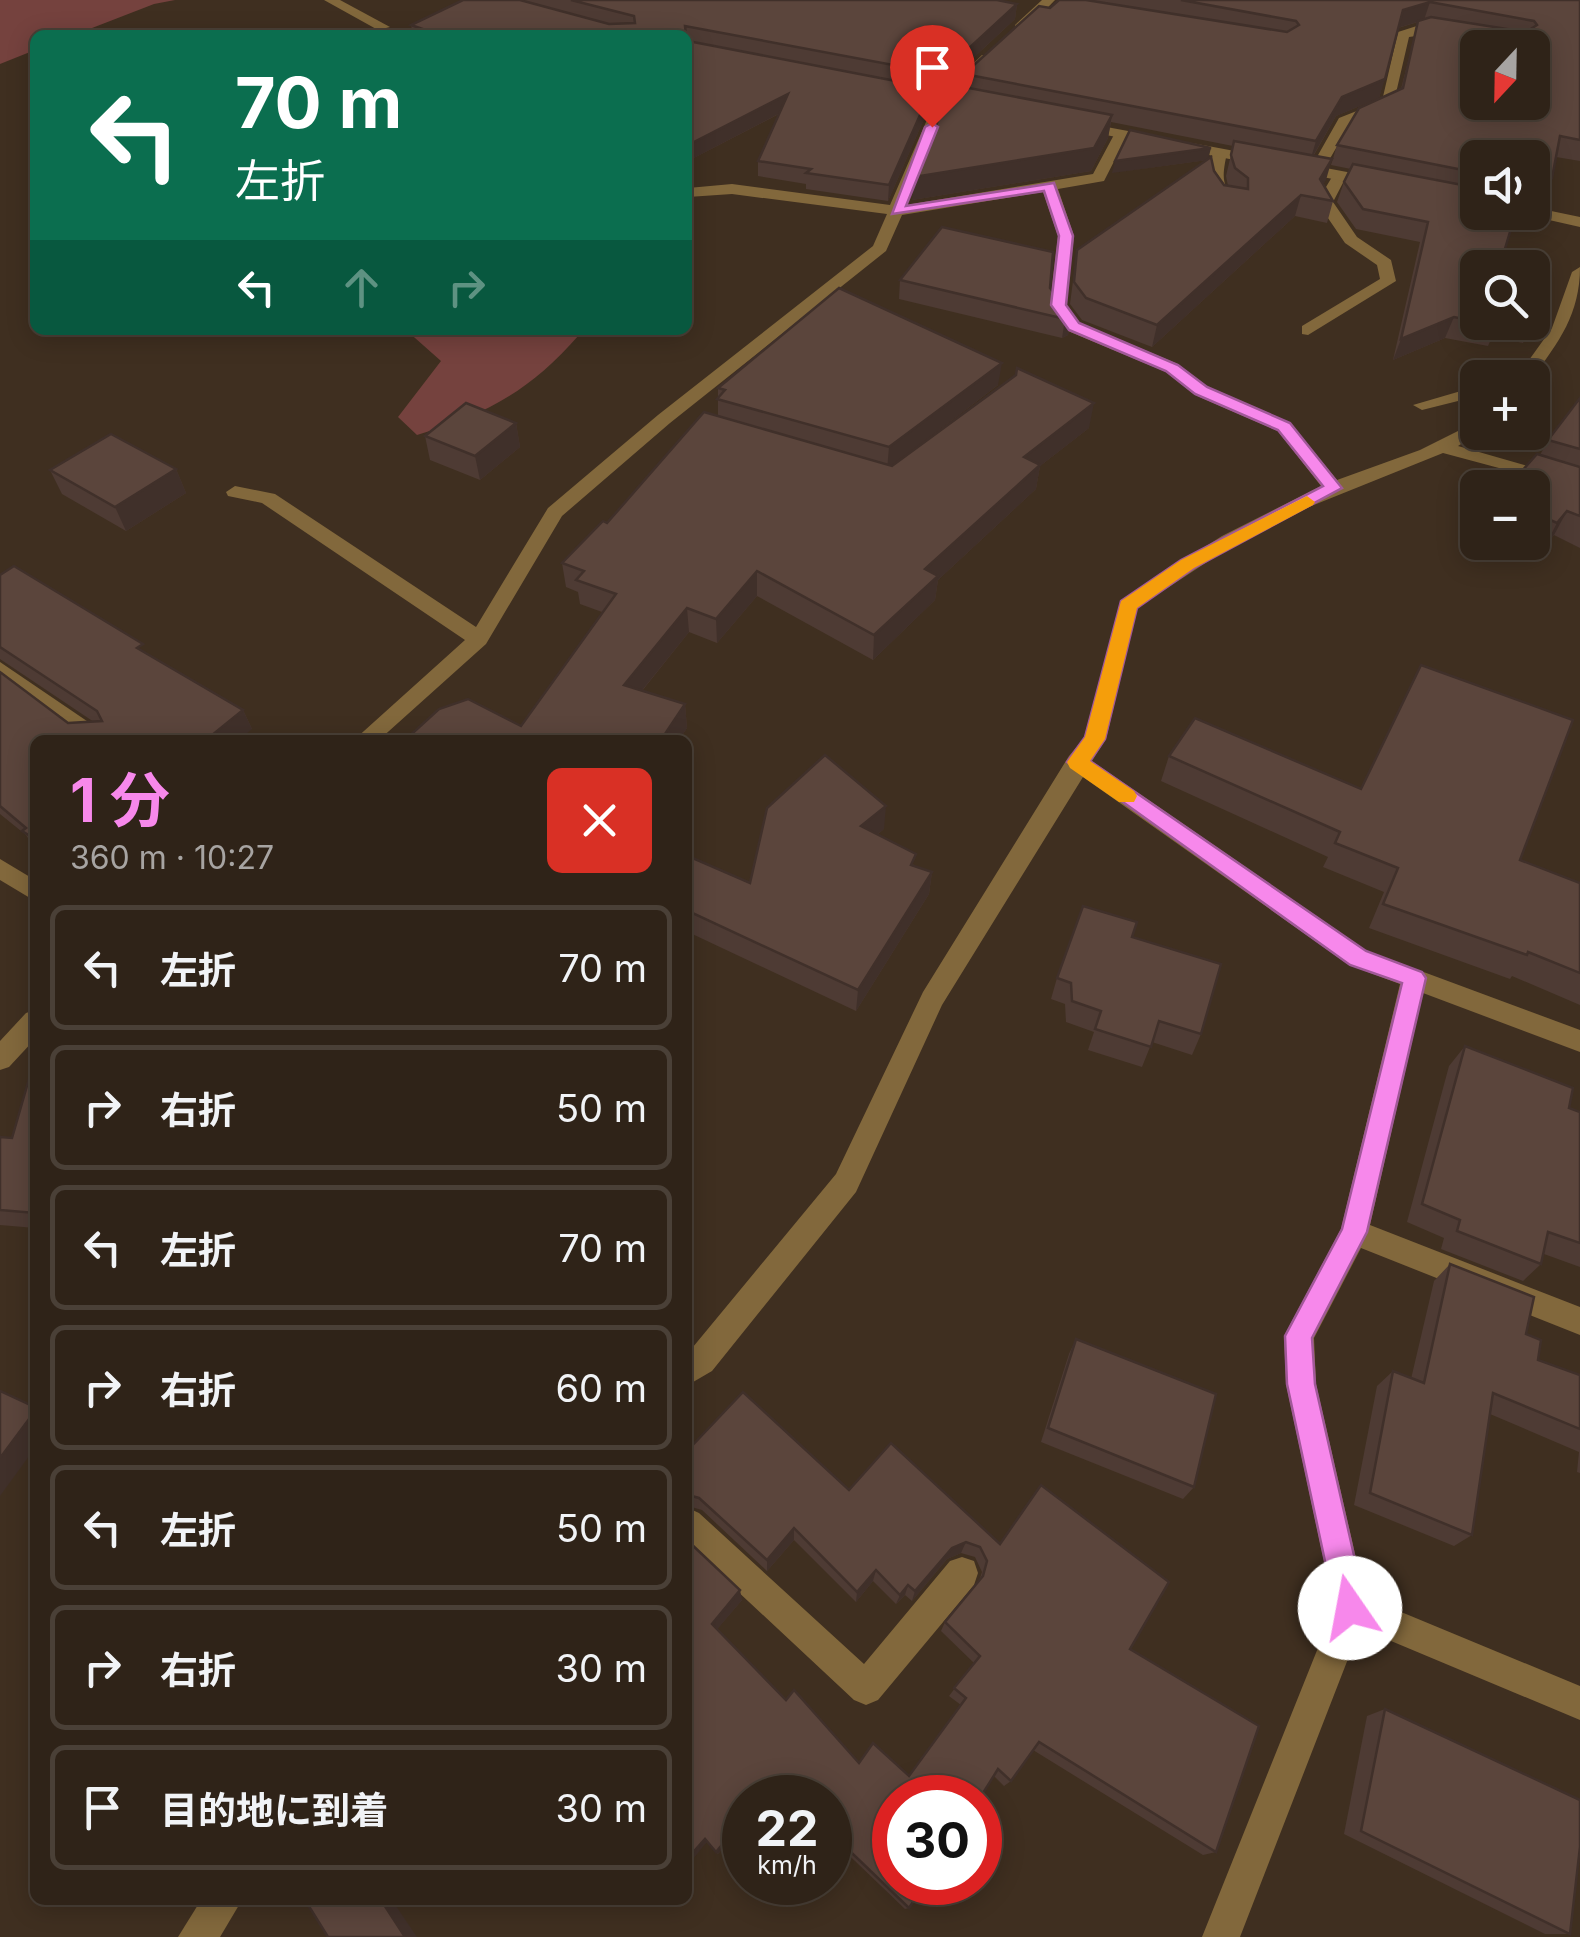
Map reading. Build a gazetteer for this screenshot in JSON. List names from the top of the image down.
{
  "north": "bottom",
  "page": {
    "map_buttons": ["+", "−"],
    "turn": ["70 m", "左折"],
    "heading": ["1 分", "360 m · 10:27"],
    "list": [
      {
        "name": "左折",
        "value": "70 m"
      },
      {
        "name": "右折",
        "value": "50 m"
      },
      {
        "name": "左折",
        "value": "70 m"
      },
      {
        "name": "右折",
        "value": "60 m"
      },
      {
        "name": "左折",
        "value": "50 m"
      },
      {
        "name": "右折",
        "value": "30 m"
      },
      {
        "name": "目的地に到着",
        "value": "30 m"
      }
    ],
    "speed": "22 km/h",
    "limit": "30"
  }
}
